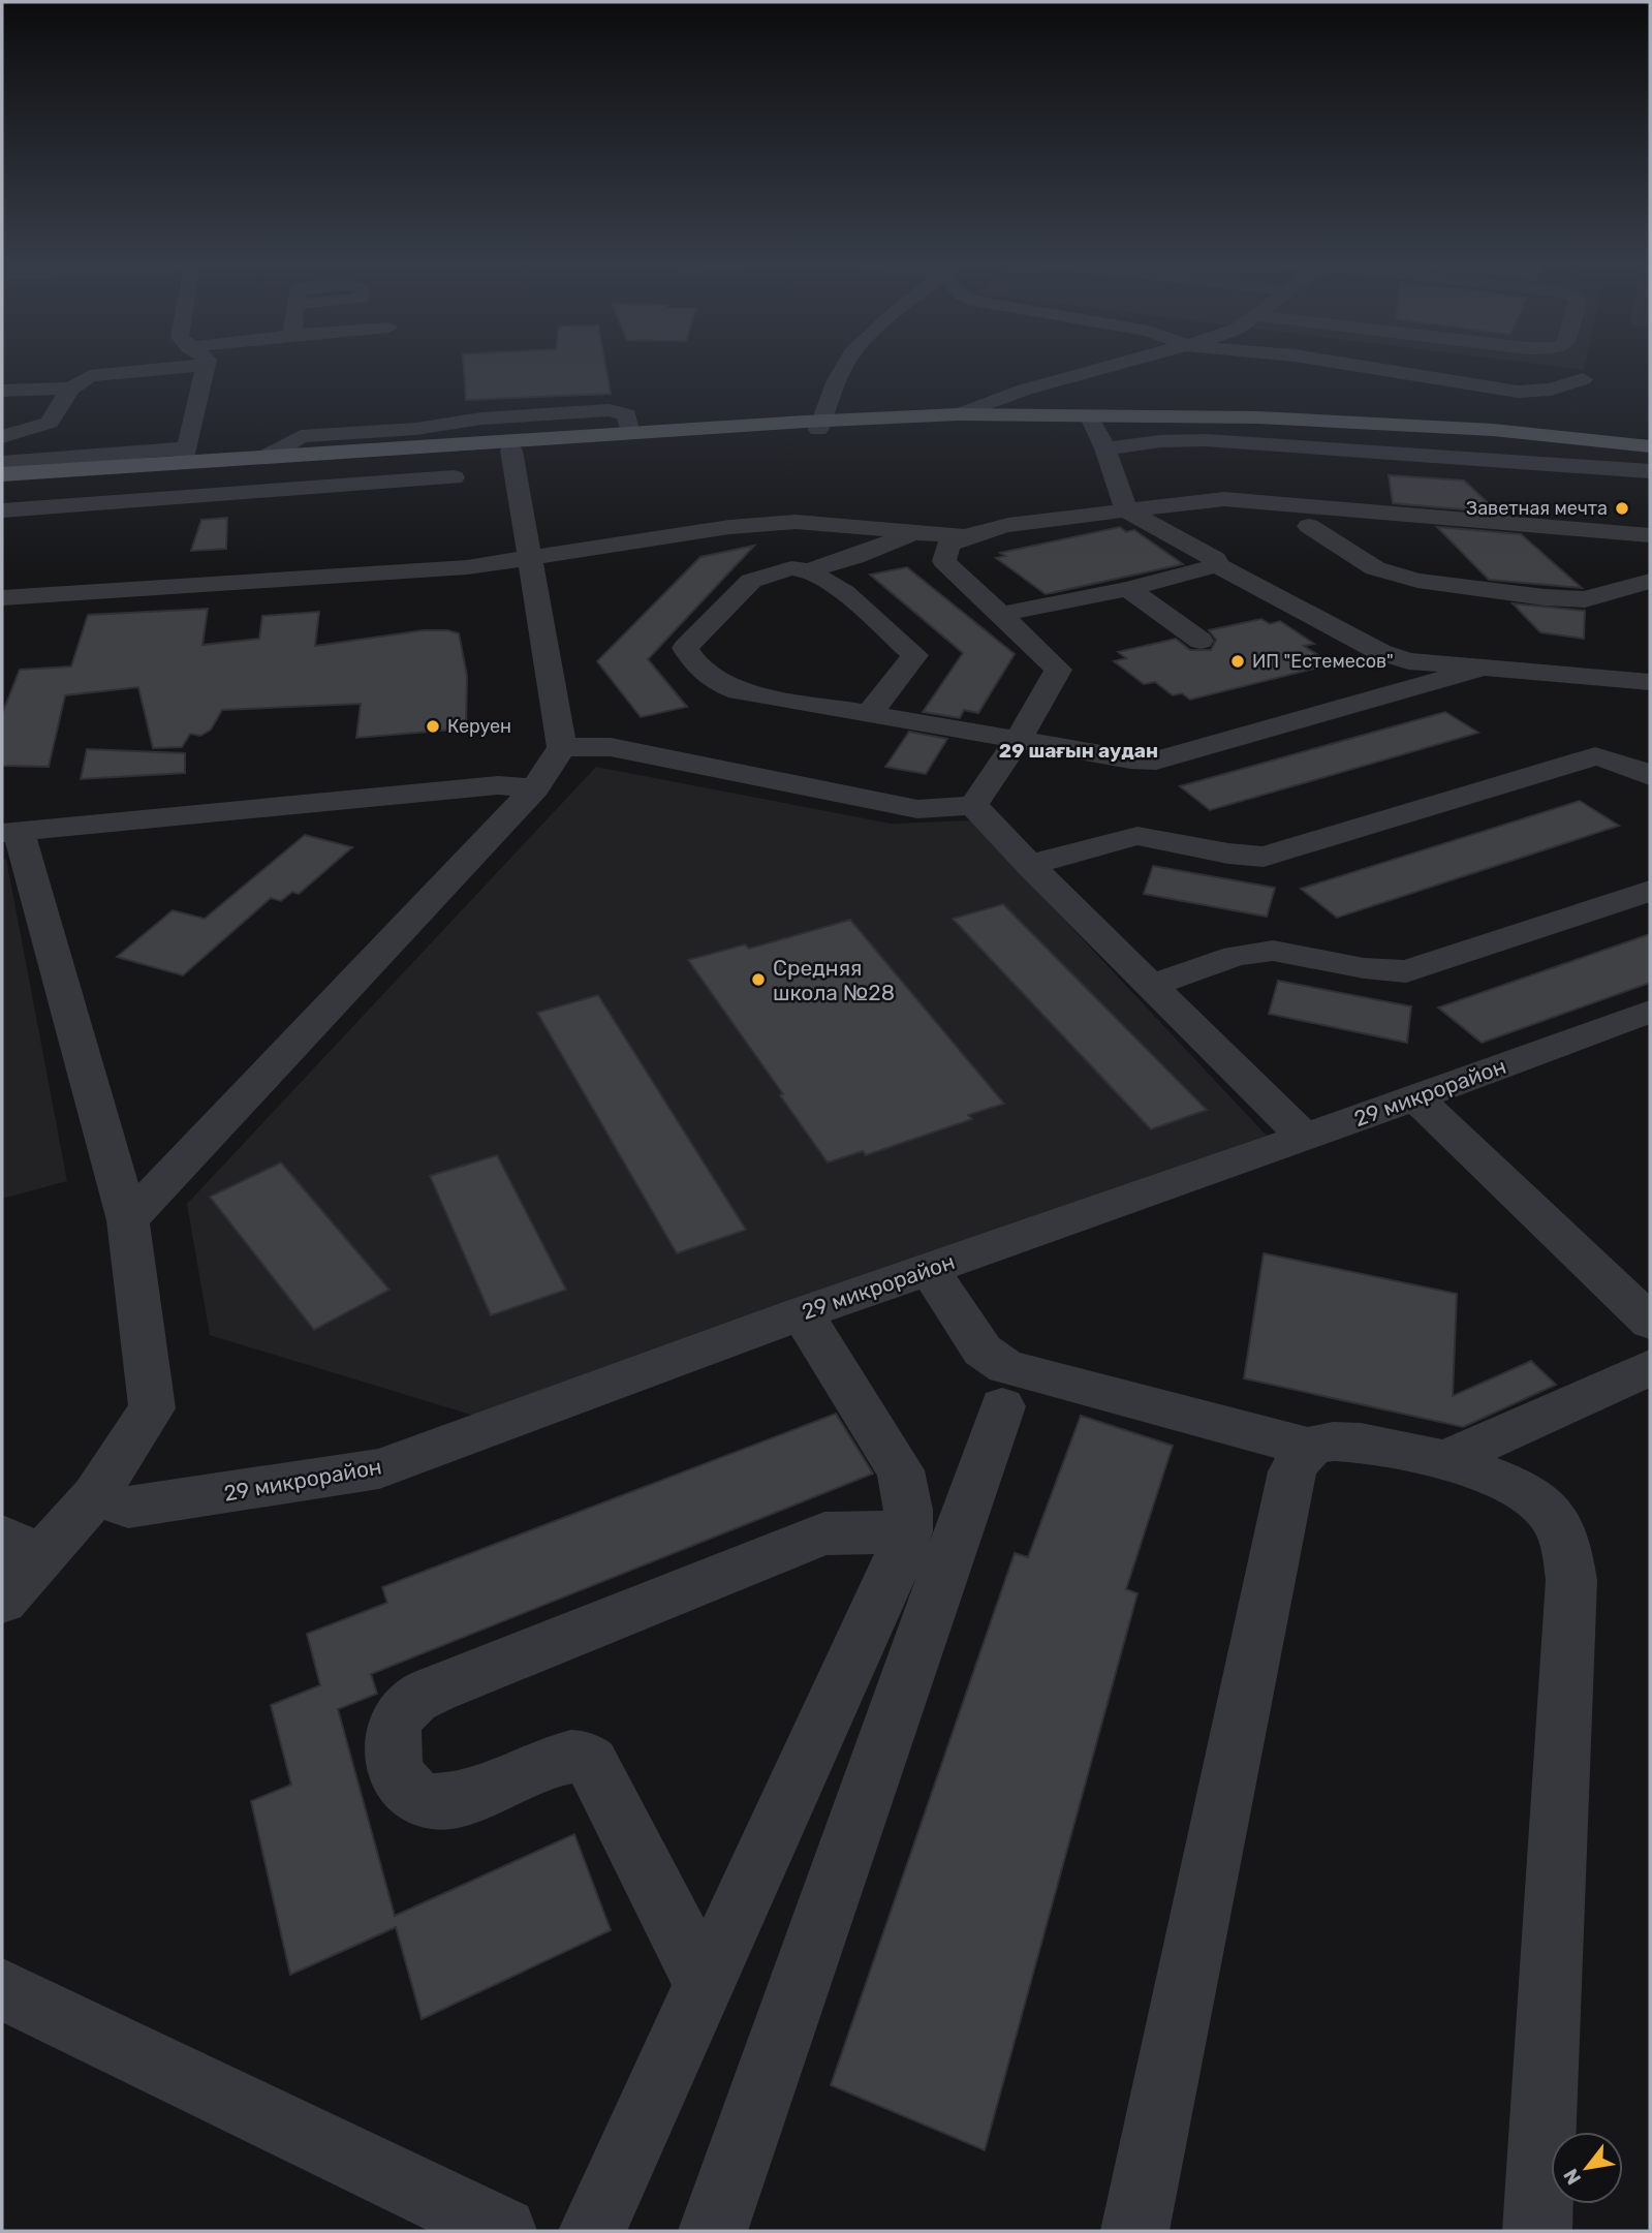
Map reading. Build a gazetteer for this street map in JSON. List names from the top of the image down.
{
  "streets": {
    "street": ["29 микрорайон"]
  },
  "districts": ["29 шағын аудан"],
  "places": [
    "Заветная мечта",
    "ИП \"Естемесов\"",
    "Керуен",
    "Средняя школа №28"
  ],
  "north": "bottom left"
}
